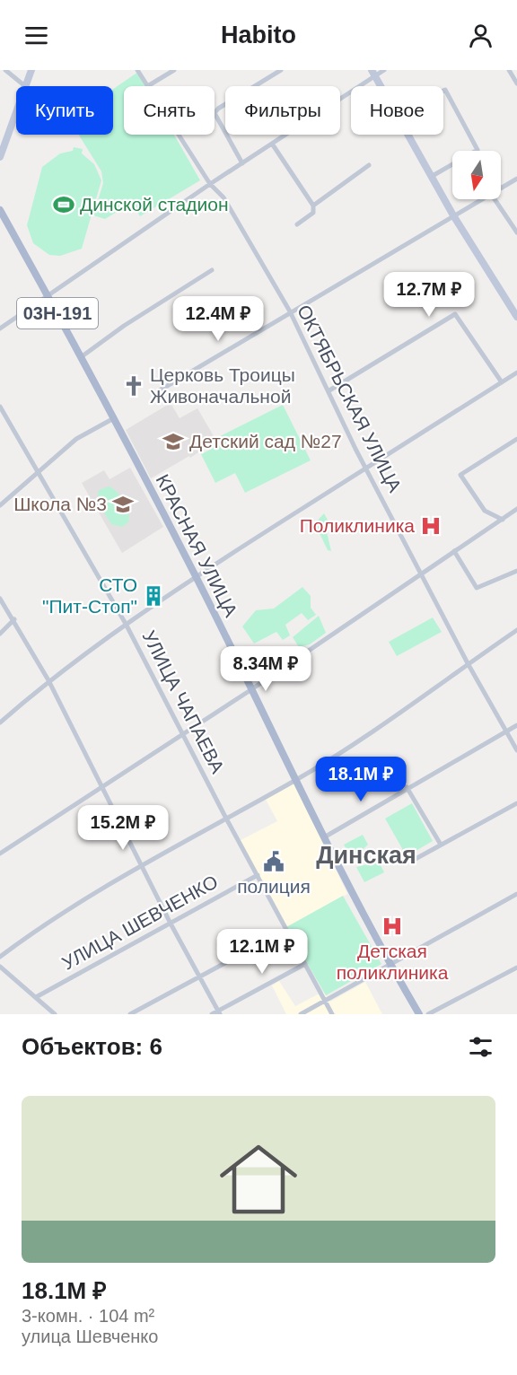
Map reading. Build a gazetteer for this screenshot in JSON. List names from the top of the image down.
{
  "streets": {
    "main road": ["03Н-191", "КРАСНАЯ УЛИЦА"],
    "street": ["ОКТЯБРЬСКАЯ УЛИЦА", "УЛИЦА ЧАПАЕВА", "УЛИЦА ШЕВЧЕНКО"]
  },
  "crossings": [
    ["УЛИЦА ЧАПАЕВА", "УЛИЦА ШЕВЧЕНКО"]
  ],
  "districts": ["Динская"],
  "places": {
    "sports": ["Динской стадион"],
    "church": ["Церковь Троицы Живоначальной"],
    "school or university": ["Детский сад №27", "Школа №3"],
    "hospital": ["Поликлиника", "Детская поликлиника"],
    "building": ["СТО \"Пит-Стоп\""],
    "public building": ["полиция"]
  },
  "north": "bottom",
  "page": {
    "header": "Habito",
    "chip": [
      "Купить",
      "Снять",
      "Фильтры",
      "Новое"
    ],
    "price": [
      "12.7M ₽",
      "12.4M ₽",
      "8.34M ₽",
      "18.1M ₽",
      "15.2M ₽",
      "12.1M ₽"
    ],
    "heading": "Объектов: 6",
    "list": [
      {
        "name": "18.1M ₽",
        "note": "3-комн. · 104 m² · улица Шевченко"
      }
    ]
  }
}
